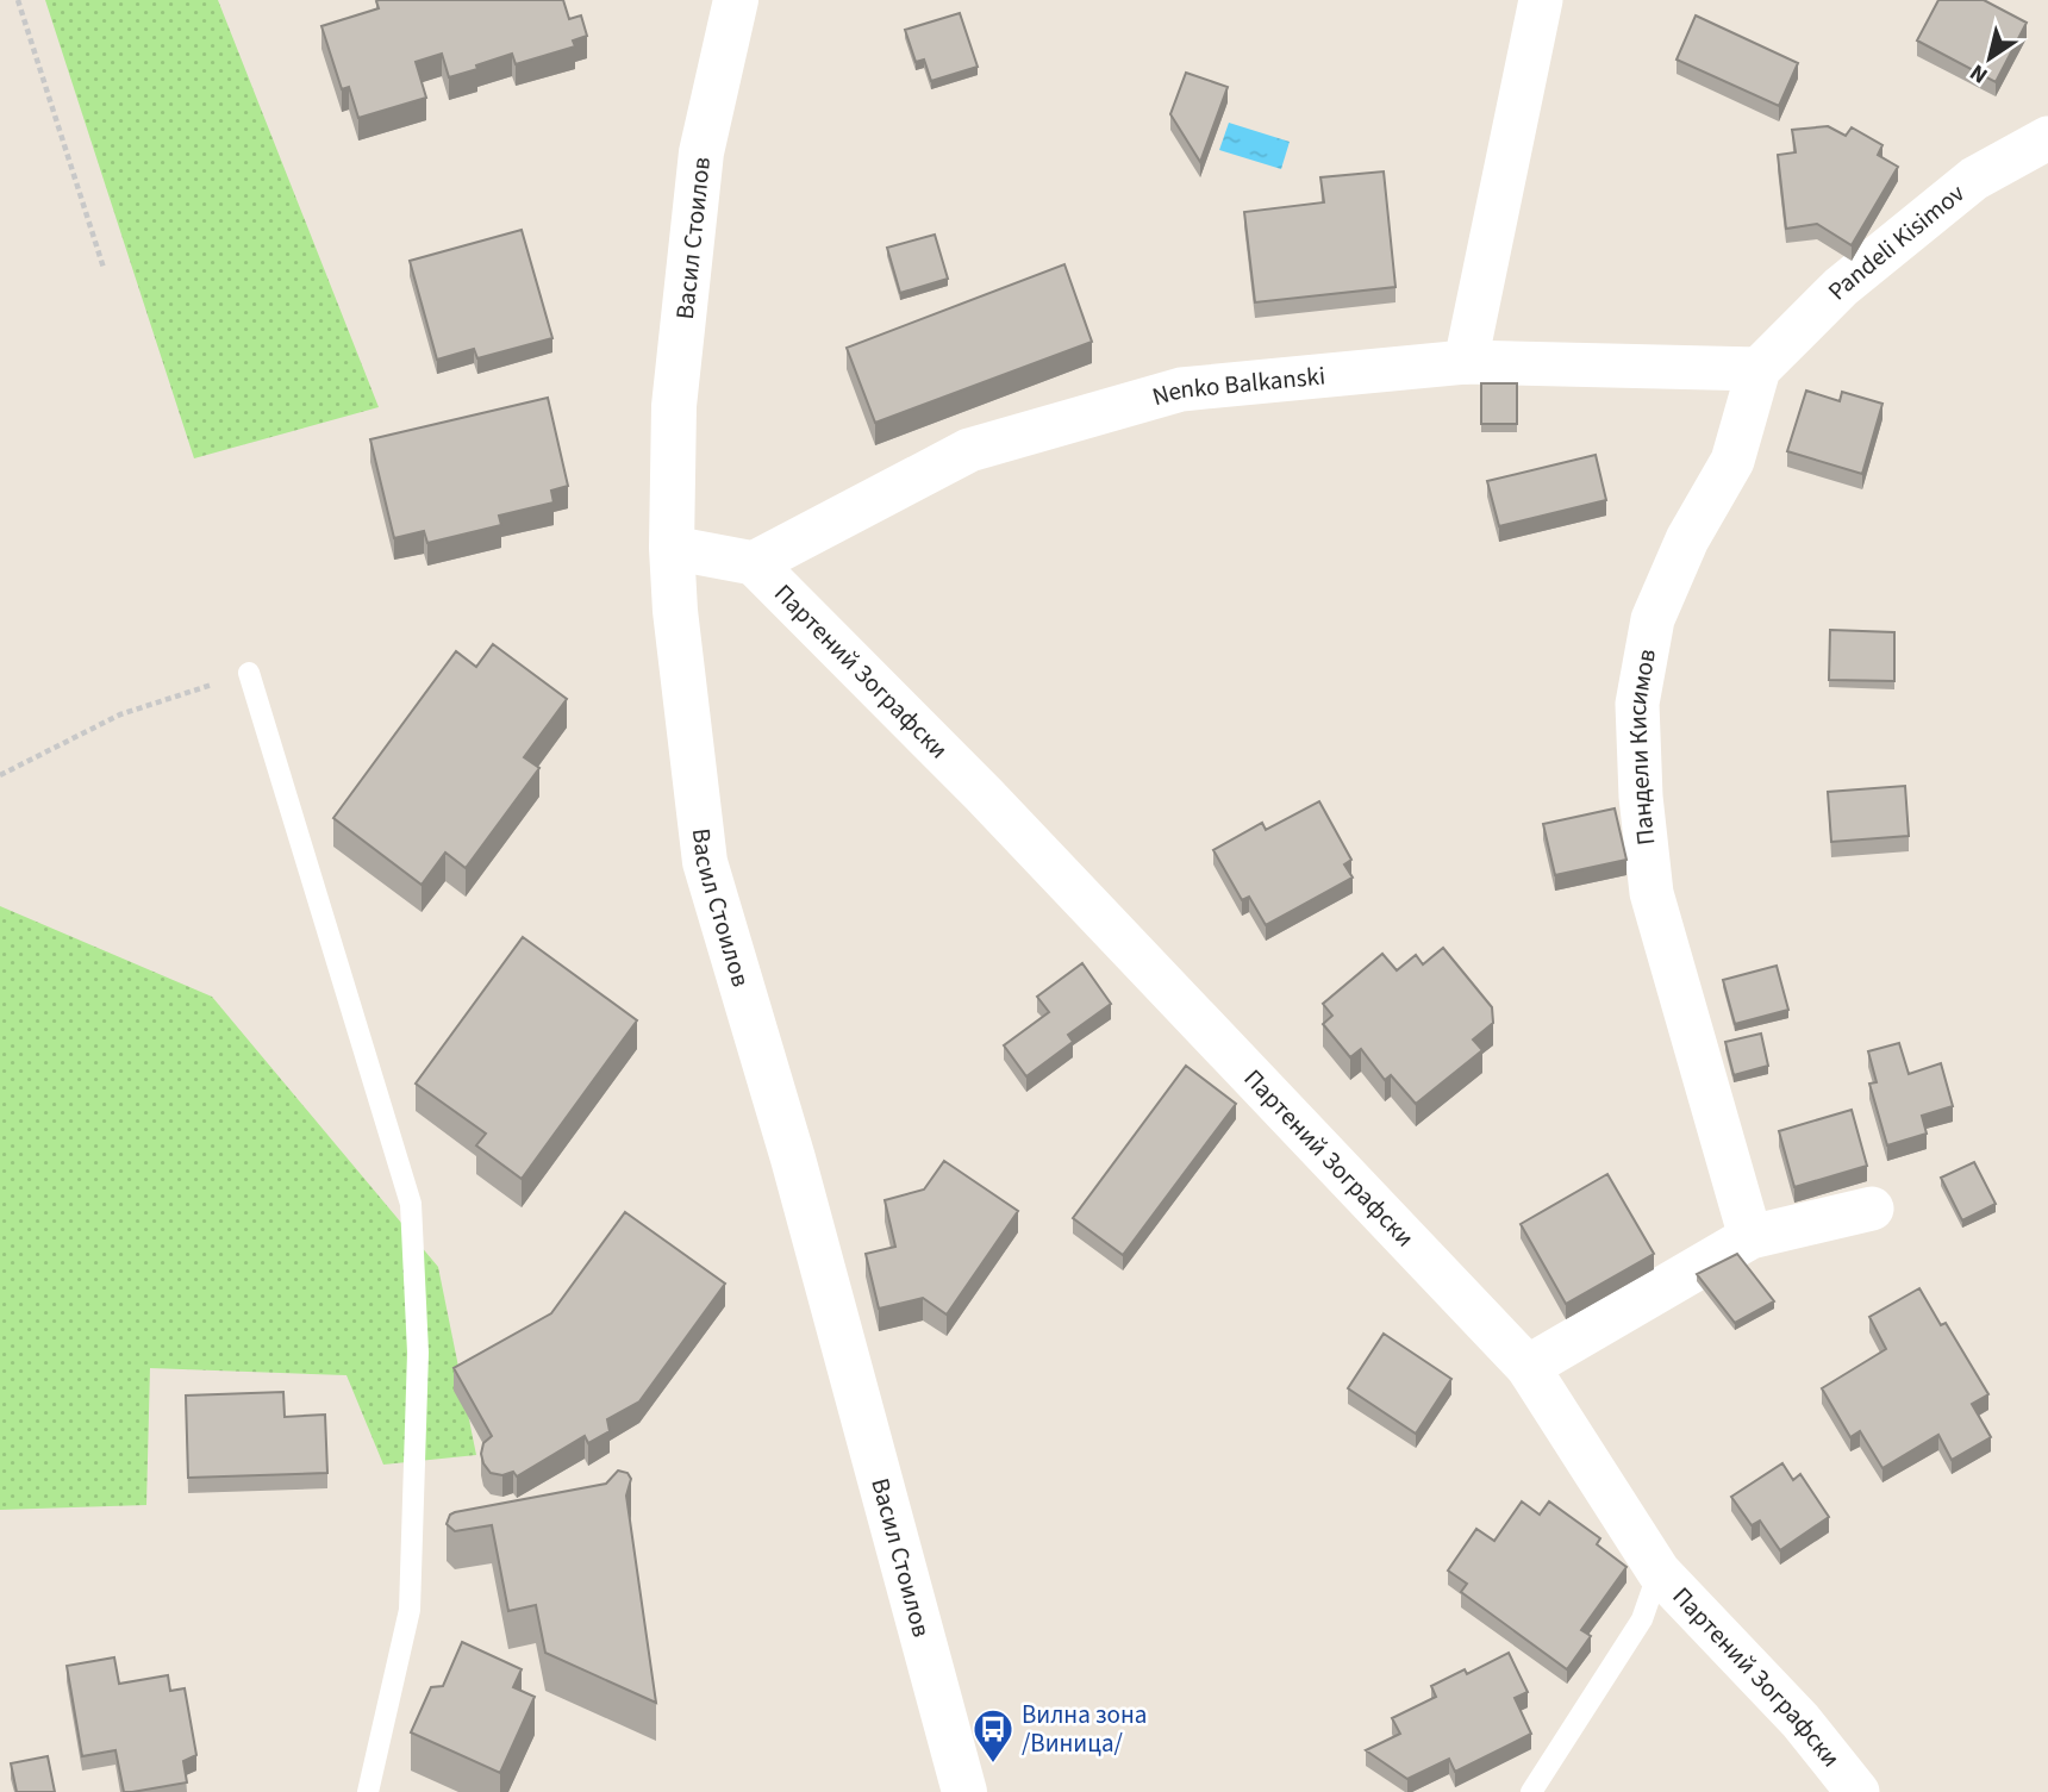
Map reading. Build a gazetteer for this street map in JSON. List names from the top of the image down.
{
  "streets": {
    "street": [
      "Васил Стоилов",
      "Pandeli Kisimov",
      "Nenko Balkanski",
      "Партений Зографски",
      "Пандели Кисимов"
    ]
  },
  "crossings": [
    ["Pandeli Kisimov", "Nenko Balkanski"],
    ["Pandeli Kisimov", "Пандели Кисимов"],
    ["Nenko Balkanski", "Партений Зографски"],
    ["Nenko Balkanski", "Пандели Кисимов"]
  ],
  "places": {
    "bus stop": ["Вилна зона /Виница/"]
  },
  "north": "bottom left"
}
